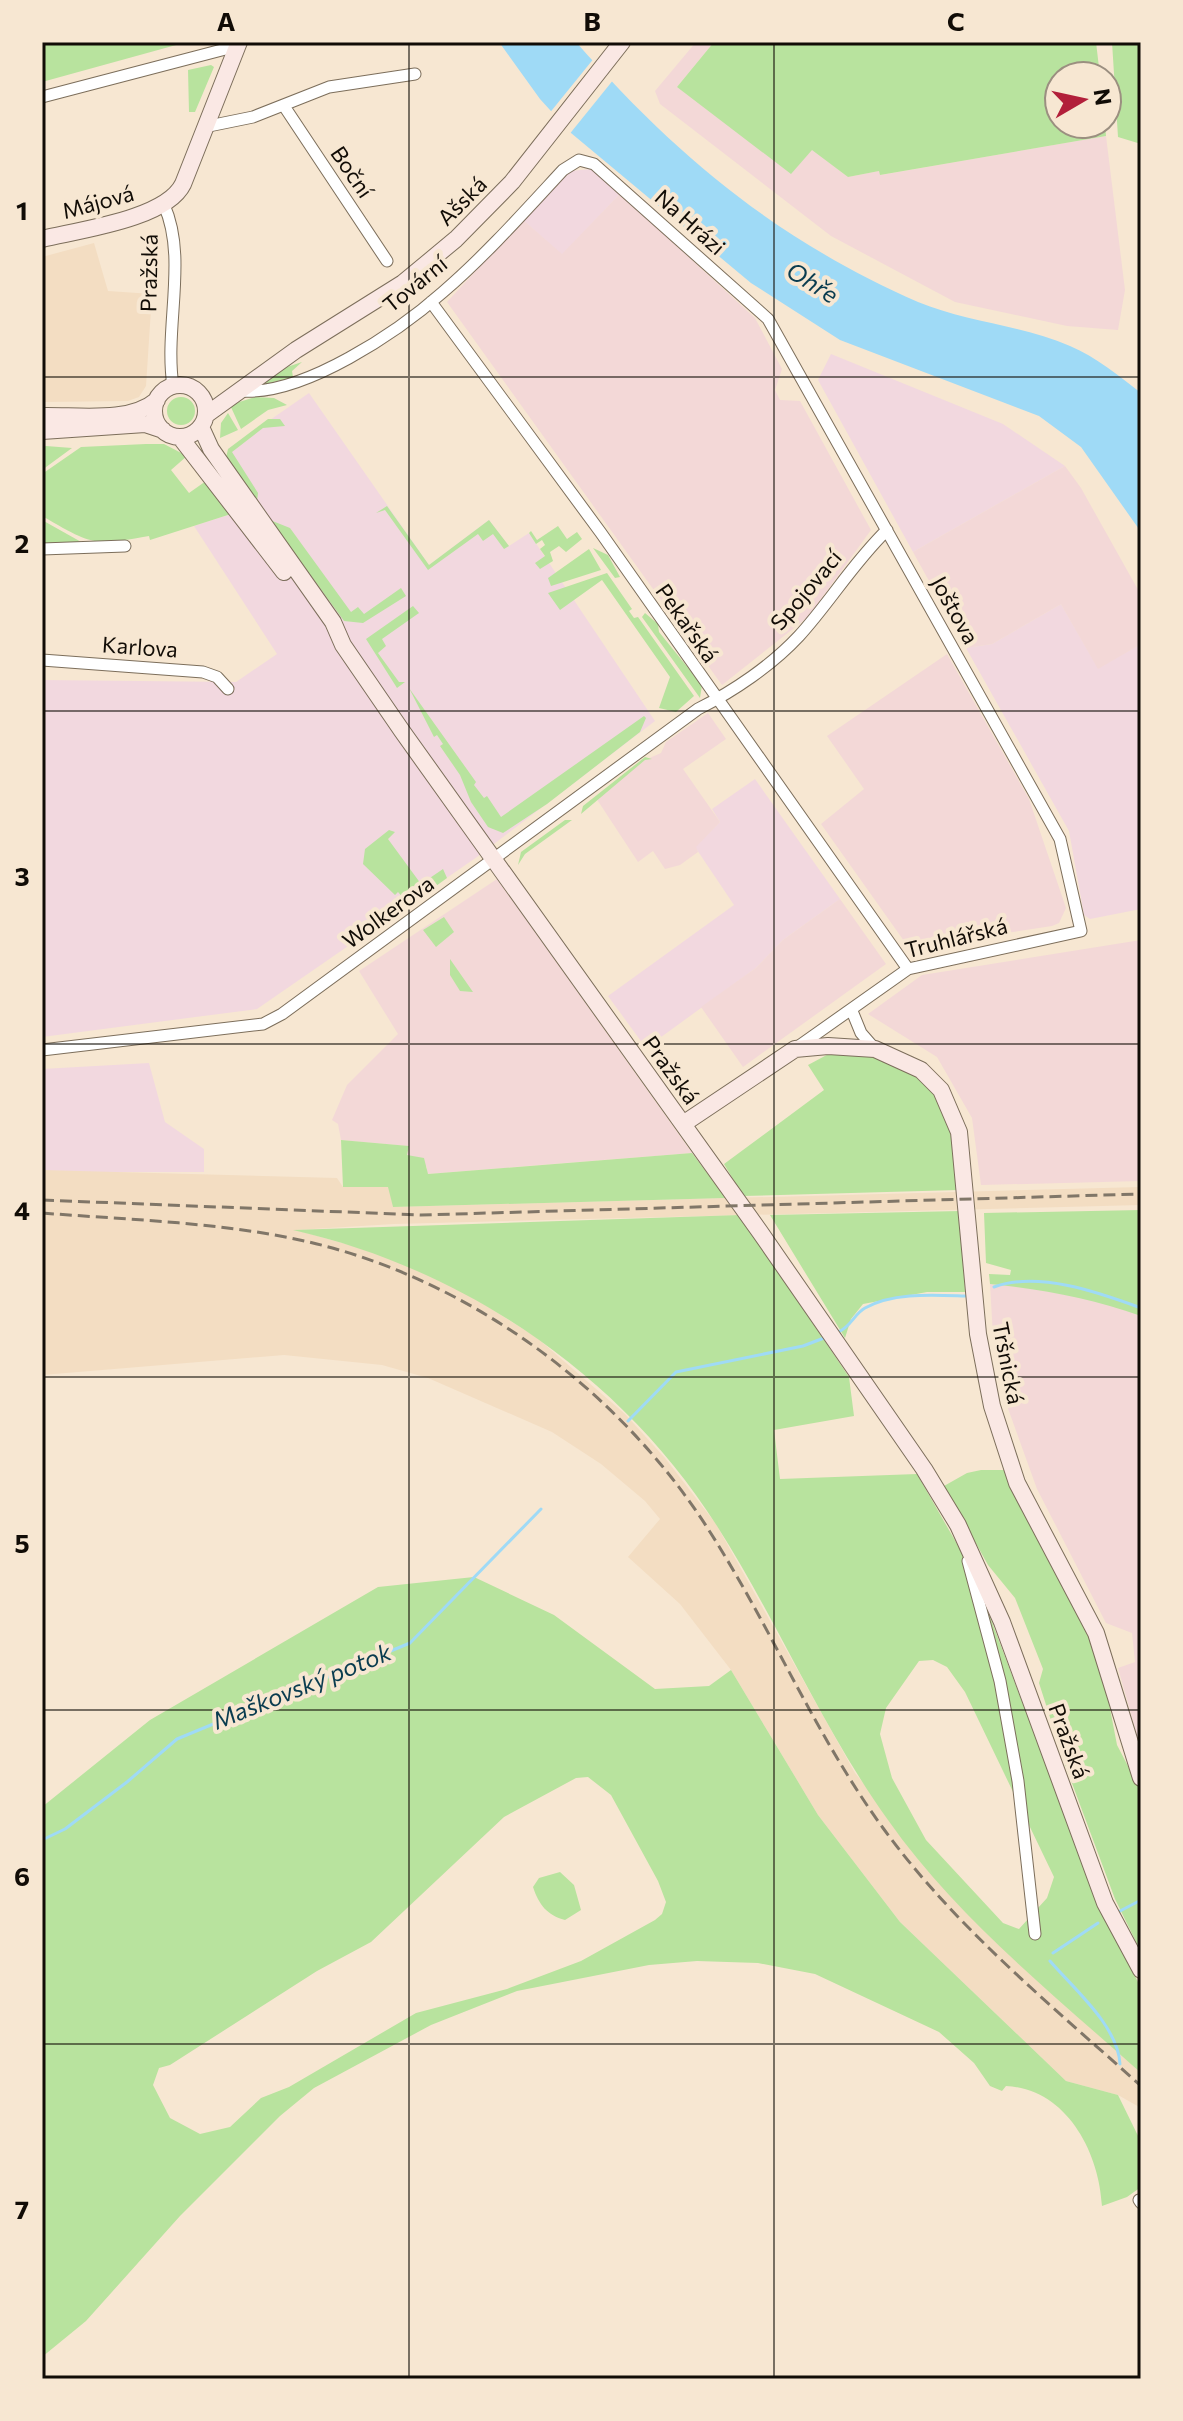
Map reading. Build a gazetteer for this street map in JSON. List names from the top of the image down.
{
  "streets": {
    "main road": [
      "Ašská",
      "Májová",
      "Pražská",
      "Truhlářská",
      "Tršnická"
    ],
    "street": [
      "Boční",
      "Na Hrázi",
      "Tovární",
      "Spojovací",
      "Joštova",
      "Pekařská",
      "Karlova",
      "Wolkerova"
    ]
  },
  "crossings": [
    ["Ašská", "Pražská"],
    ["Ašská", "Tovární"],
    ["Májová", "Pražská"],
    ["Na Hrázi", "Tovární"],
    ["Na Hrázi", "Joštova"],
    ["Pražská", "Wolkerova"],
    ["Pražská", "Truhlářská"],
    ["Tovární", "Pekařská"],
    ["Spojovací", "Joštova"],
    ["Spojovací", "Pekařská"],
    ["Spojovací", "Wolkerova"],
    ["Joštova", "Truhlářská"],
    ["Pekařská", "Wolkerova"],
    ["Pekařská", "Truhlářská"],
    ["Truhlářská", "Tršnická"]
  ],
  "water": ["Ohře", "Maškovský potok"],
  "north": "right",
  "grid": {
    "columns": ["A", "B", "C"],
    "rows": [
      "1",
      "2",
      "3",
      "4",
      "5",
      "6",
      "7"
    ]
  }
}
